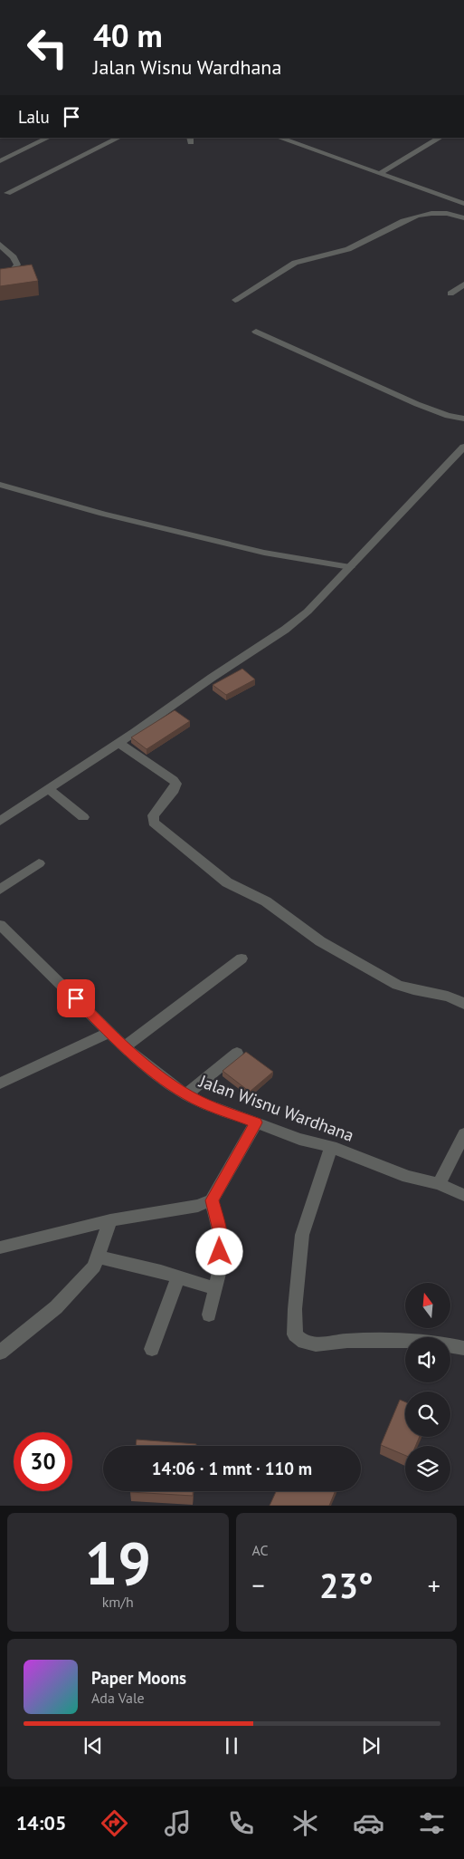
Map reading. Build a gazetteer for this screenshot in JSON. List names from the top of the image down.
{
  "streets": {
    "street": ["Jalan Wisnu Wardhana"]
  },
  "north": "top",
  "page": {
    "turn": ["40 m", "Jalan Wisnu Wardhana"],
    "then": "Lalu",
    "limit": "30",
    "trip": "14:06 · 1 mnt · 110 m",
    "tile": [
      ["19", "km/h"],
      "AC"
    ],
    "heat": ["−", "23°", "+"],
    "song": ["Paper Moons", "Ada Vale"],
    "tabs": "14:05"
  }
}
